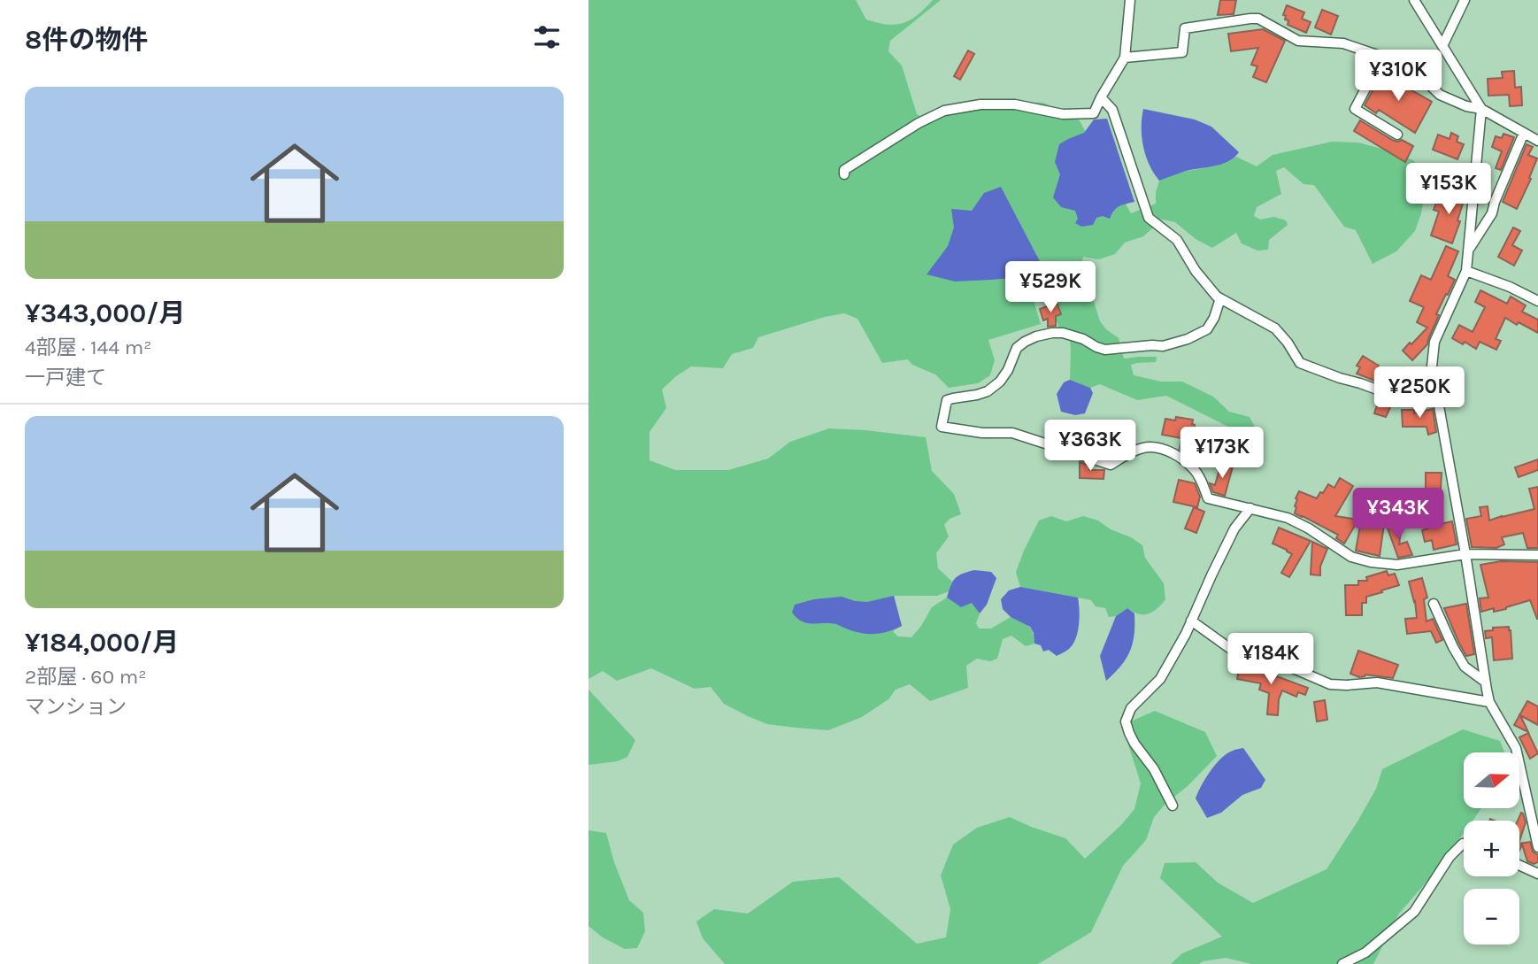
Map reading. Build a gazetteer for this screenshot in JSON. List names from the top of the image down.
{
  "north": "right",
  "page": {
    "heading": "8件の物件",
    "price": [
      "¥310K",
      "¥153K",
      "¥529K",
      "¥250K",
      "¥363K",
      "¥173K",
      "¥343K",
      "¥184K"
    ],
    "list": [
      {
        "name": "¥343,000/月",
        "note": "4部屋 · 144 m² · 一戸建て"
      },
      {
        "name": "¥184,000/月",
        "note": "2部屋 · 60 m² · マンション"
      }
    ],
    "map_buttons": ["+", "−"]
  }
}
